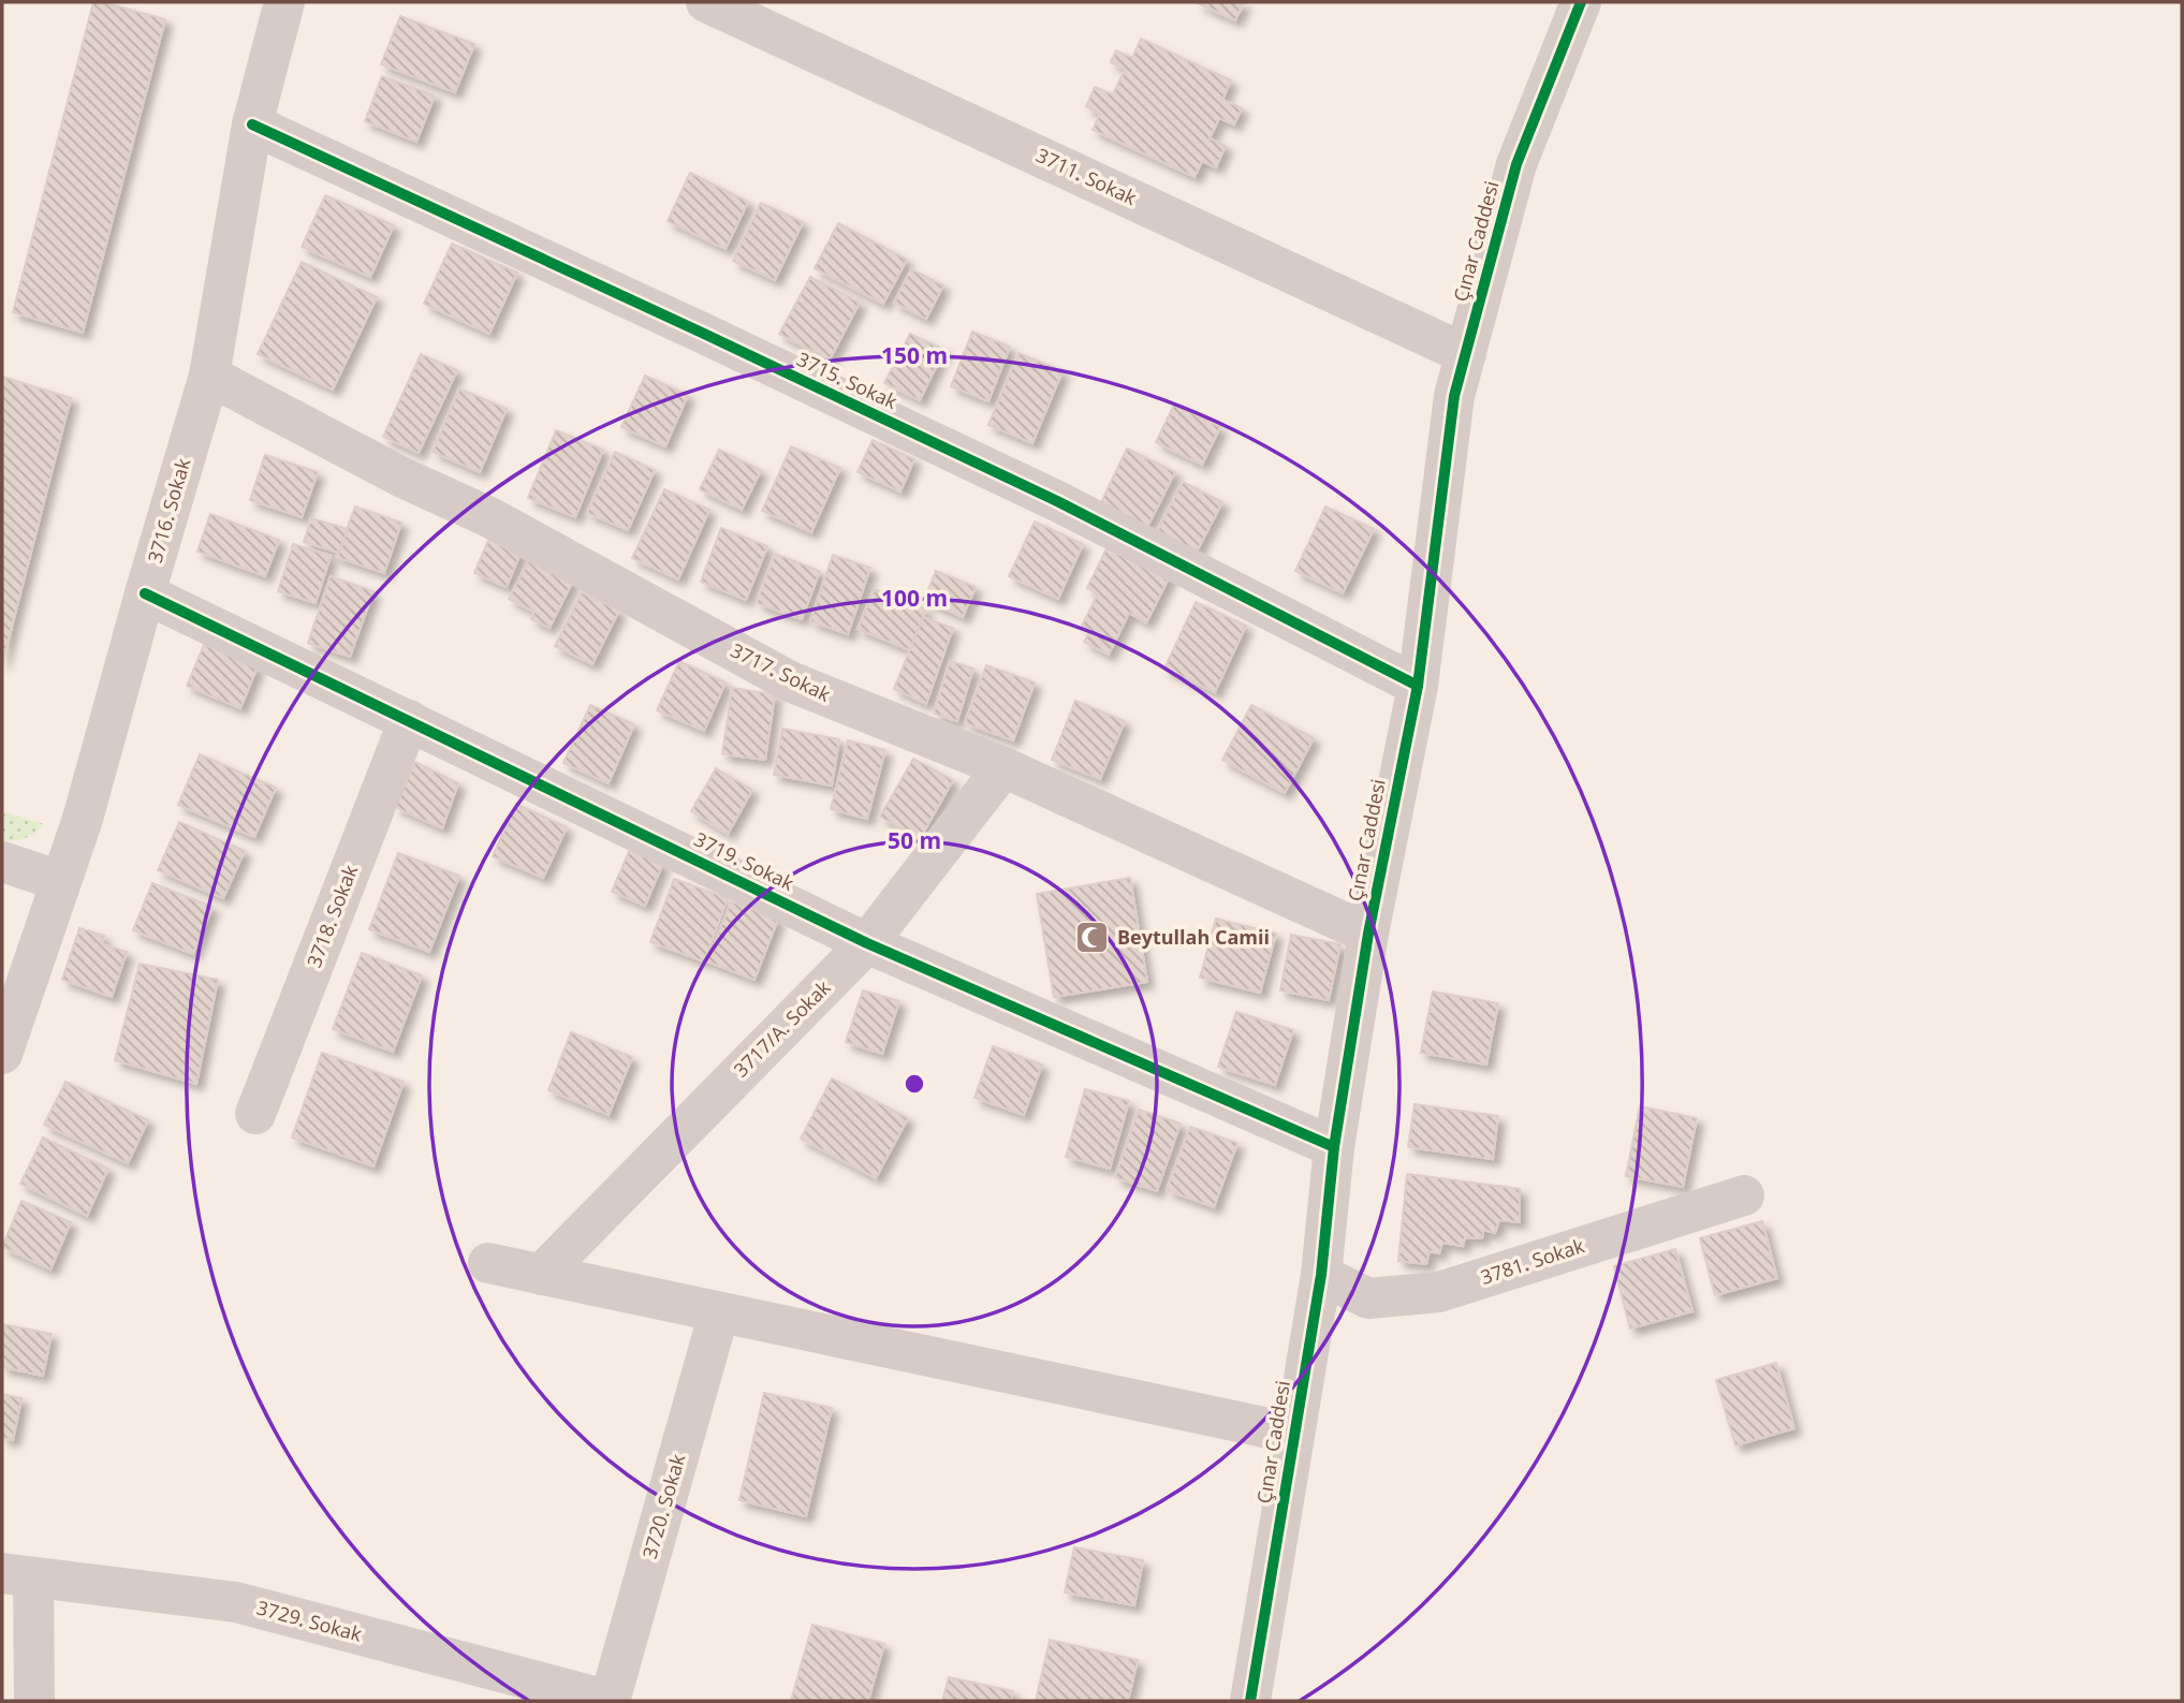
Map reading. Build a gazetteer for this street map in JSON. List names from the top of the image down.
{
  "streets": {
    "street": [
      "3711. Sokak",
      "Çınar Caddesi",
      "3715. Sokak",
      "3716. Sokak",
      "3717. Sokak",
      "3719. Sokak",
      "3718. Sokak",
      "3717/A. Sokak",
      "3781. Sokak",
      "3720. Sokak",
      "3729. Sokak"
    ]
  },
  "crossings": [
    ["3711. Sokak", "Çınar Caddesi"],
    ["Çınar Caddesi", "3715. Sokak"],
    ["Çınar Caddesi", "3717. Sokak"],
    ["Çınar Caddesi", "3719. Sokak"],
    ["Çınar Caddesi", "3781. Sokak"],
    ["3715. Sokak", "3716. Sokak"],
    ["3716. Sokak", "3717. Sokak"],
    ["3716. Sokak", "3719. Sokak"],
    ["3717. Sokak", "3717/A. Sokak"],
    ["3719. Sokak", "3718. Sokak"],
    ["3719. Sokak", "3717/A. Sokak"],
    ["3720. Sokak", "3729. Sokak"]
  ],
  "places": {
    "mosque": ["Beytullah Camii"]
  },
  "rings": ["150 m", "100 m", "50 m"]
}
